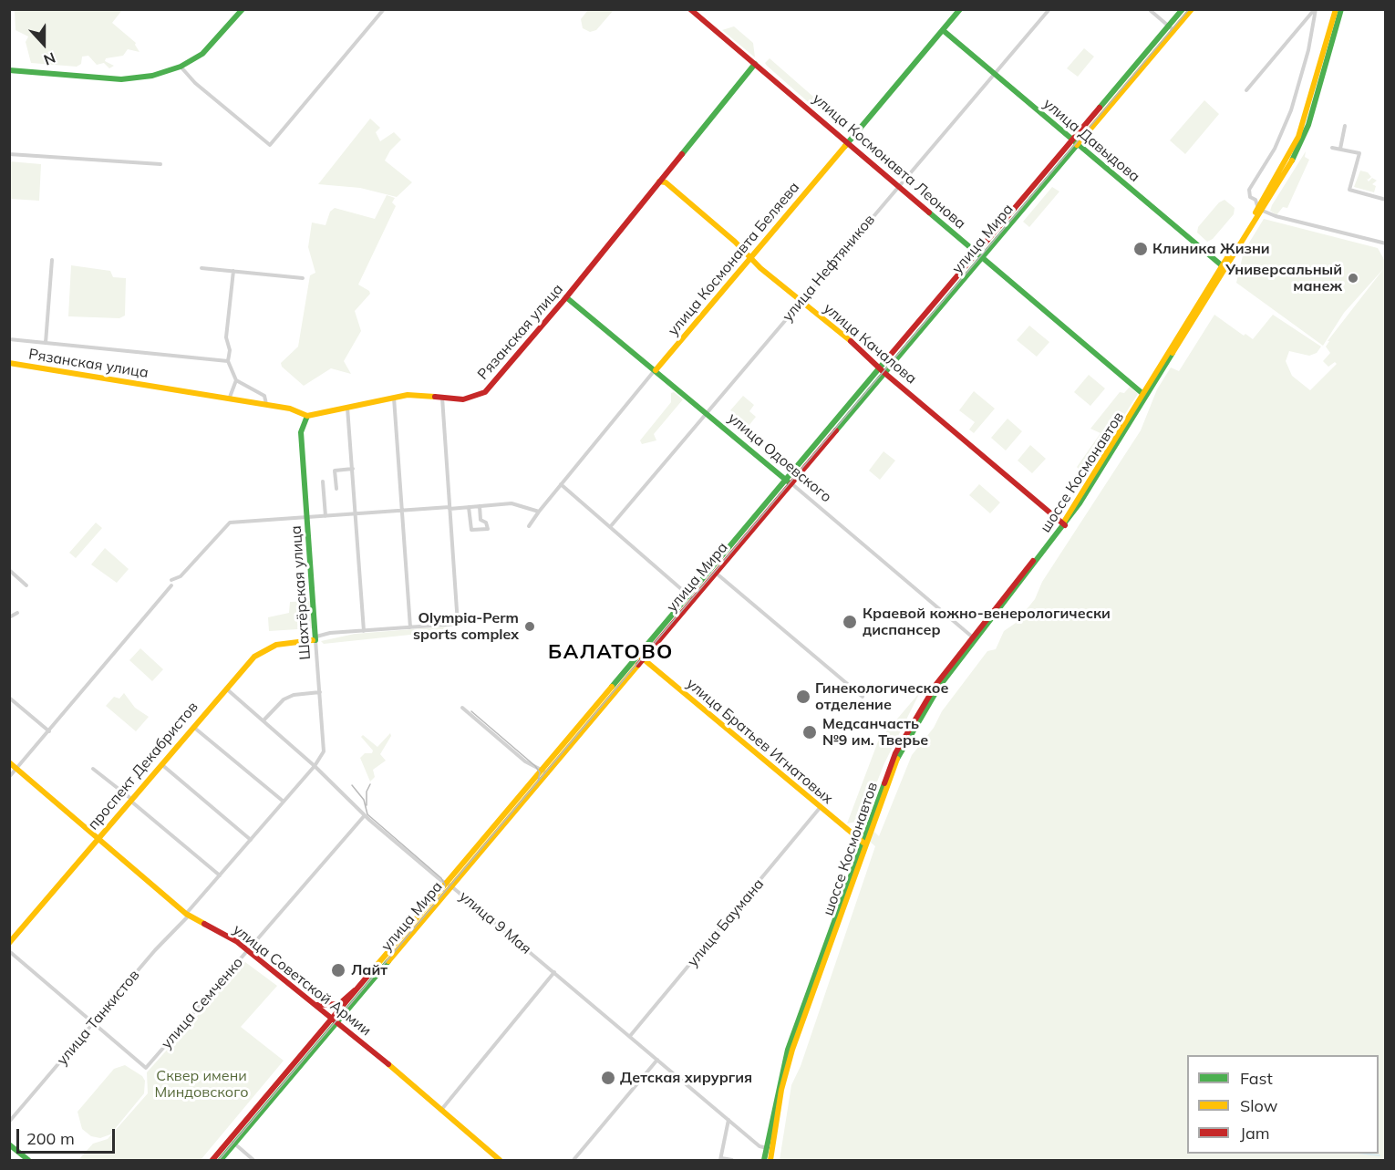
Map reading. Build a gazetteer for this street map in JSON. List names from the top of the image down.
{
  "streets": {
    "main road": [
      "улица Давыдова",
      "улица Космонавта Леонова",
      "улица Мира",
      "улица Космонавта Беляева",
      "Рязанская улица",
      "улица Качалова",
      "улица Одоевского",
      "шоссе Космонавтов",
      "Шахтёрская улица",
      "улица Братьев Игнатовых",
      "проспект Декабристов",
      "улица Советской Армии"
    ],
    "street": [
      "улица Нефтяников",
      "улица 9 Мая",
      "улица Баумана",
      "улица Семченко",
      "улица Танкистов"
    ]
  },
  "crossings": [
    ["улица Давыдова", "улица Мира"],
    ["улица Давыдова", "улица Космонавта Беляева"],
    ["улица Давыдова", "улица Нефтяников"],
    ["улица Давыдова", "шоссе Космонавтов"],
    ["улица Космонавта Леонова", "улица Мира"],
    ["улица Космонавта Леонова", "улица Космонавта Беляева"],
    ["улица Космонавта Леонова", "улица Нефтяников"],
    ["улица Космонавта Леонова", "Рязанская улица"],
    ["улица Космонавта Леонова", "шоссе Космонавтов"],
    ["улица Мира", "улица Качалова"],
    ["улица Мира", "улица Одоевского"],
    ["улица Мира", "улица Братьев Игнатовых"],
    ["улица Мира", "улица 9 Мая"],
    ["улица Мира", "улица Советской Армии"],
    ["улица Космонавта Беляева", "улица Качалова"],
    ["улица Космонавта Беляева", "улица Одоевского"],
    ["улица Нефтяников", "улица Качалова"],
    ["улица Нефтяников", "улица Одоевского"],
    ["Рязанская улица", "улица Качалова"],
    ["Рязанская улица", "улица Одоевского"],
    ["Рязанская улица", "Шахтёрская улица"],
    ["улица Качалова", "шоссе Космонавтов"],
    ["улица Одоевского", "шоссе Космонавтов"],
    ["шоссе Космонавтов", "улица Братьев Игнатовых"],
    ["шоссе Космонавтов", "улица 9 Мая"],
    ["Шахтёрская улица", "проспект Декабристов"],
    ["Шахтёрская улица", "улица 9 Мая"],
    ["Шахтёрская улица", "улица Танкистов"],
    ["улица Братьев Игнатовых", "улица Баумана"],
    ["проспект Декабристов", "улица 9 Мая"],
    ["проспект Декабристов", "улица Советской Армии"],
    ["улица 9 Мая", "улица Баумана"],
    ["улица 9 Мая", "улица Семченко"],
    ["улица 9 Мая", "улица Танкистов"],
    ["улица Советской Армии", "улица Семченко"],
    ["улица Советской Армии", "улица Танкистов"],
    ["улица Семченко", "улица Танкистов"]
  ],
  "districts": ["БАЛАТОВО"],
  "parks": ["Сквер имени Миндовского"],
  "places": [
    "Клиника Жизни",
    "Универсальный манеж",
    "Краевой кожно-венерологически диспансер",
    "Olympia-Perm sports complex",
    "Гинекологическое отделение",
    "Медсанчасть №9 им. Тверье",
    "Лайт",
    "Детская хирургия"
  ],
  "legend": ["Fast", "Slow", "Jam"],
  "scale_bar": "200 m",
  "north": "bottom"
}
